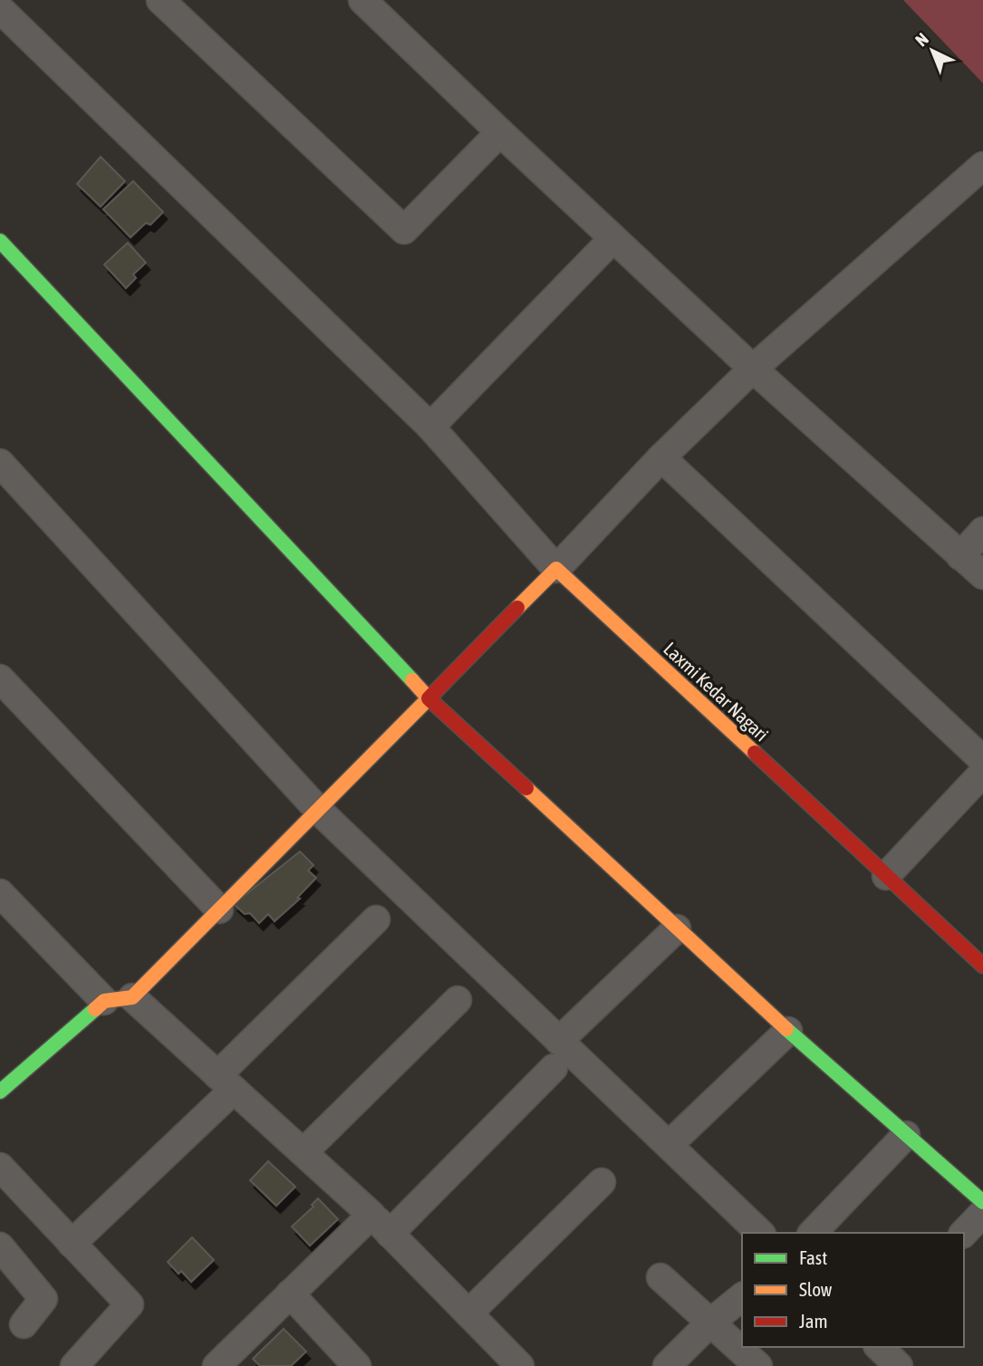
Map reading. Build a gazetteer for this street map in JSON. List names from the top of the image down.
{
  "streets": {
    "street": ["Laxmi Kedar Nagari"]
  },
  "legend": ["Fast", "Slow", "Jam"],
  "north": "top left"
}
